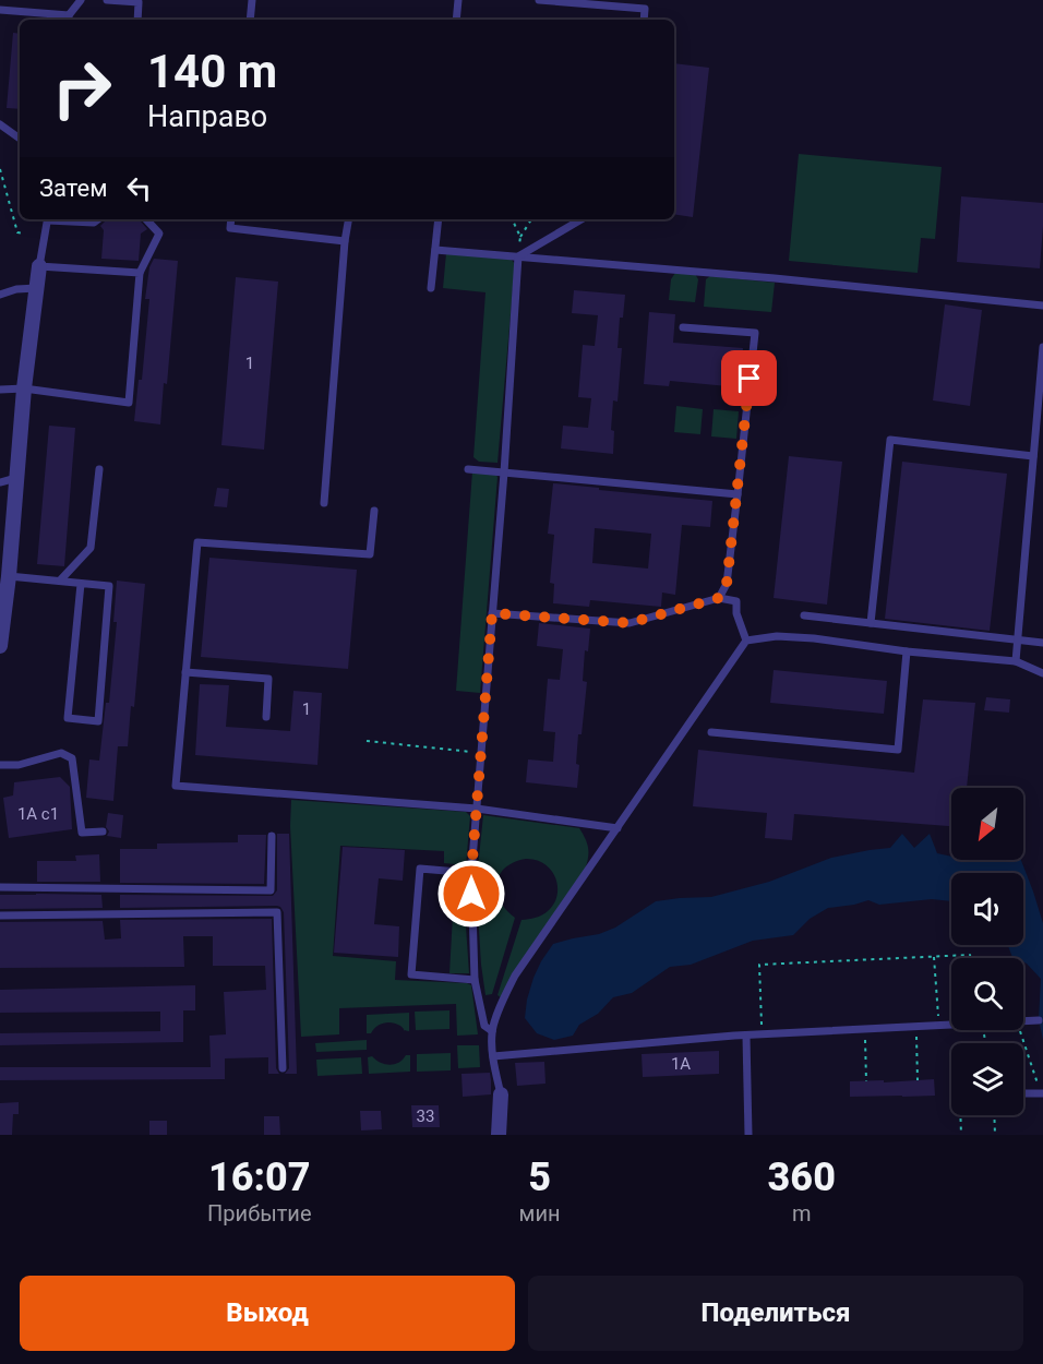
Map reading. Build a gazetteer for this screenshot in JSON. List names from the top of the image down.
{
  "house_numbers": [
    "1",
    "1",
    "1А с1",
    "1А",
    "33"
  ],
  "north": "bottom left",
  "page": {
    "turn": ["140 m", "Направо"],
    "then": "Затем",
    "eta": [
      "16:07",
      "Прибытие",
      "5",
      "мин",
      "360",
      "m"
    ],
    "buttons": ["Выход", "Поделиться"]
  }
}
